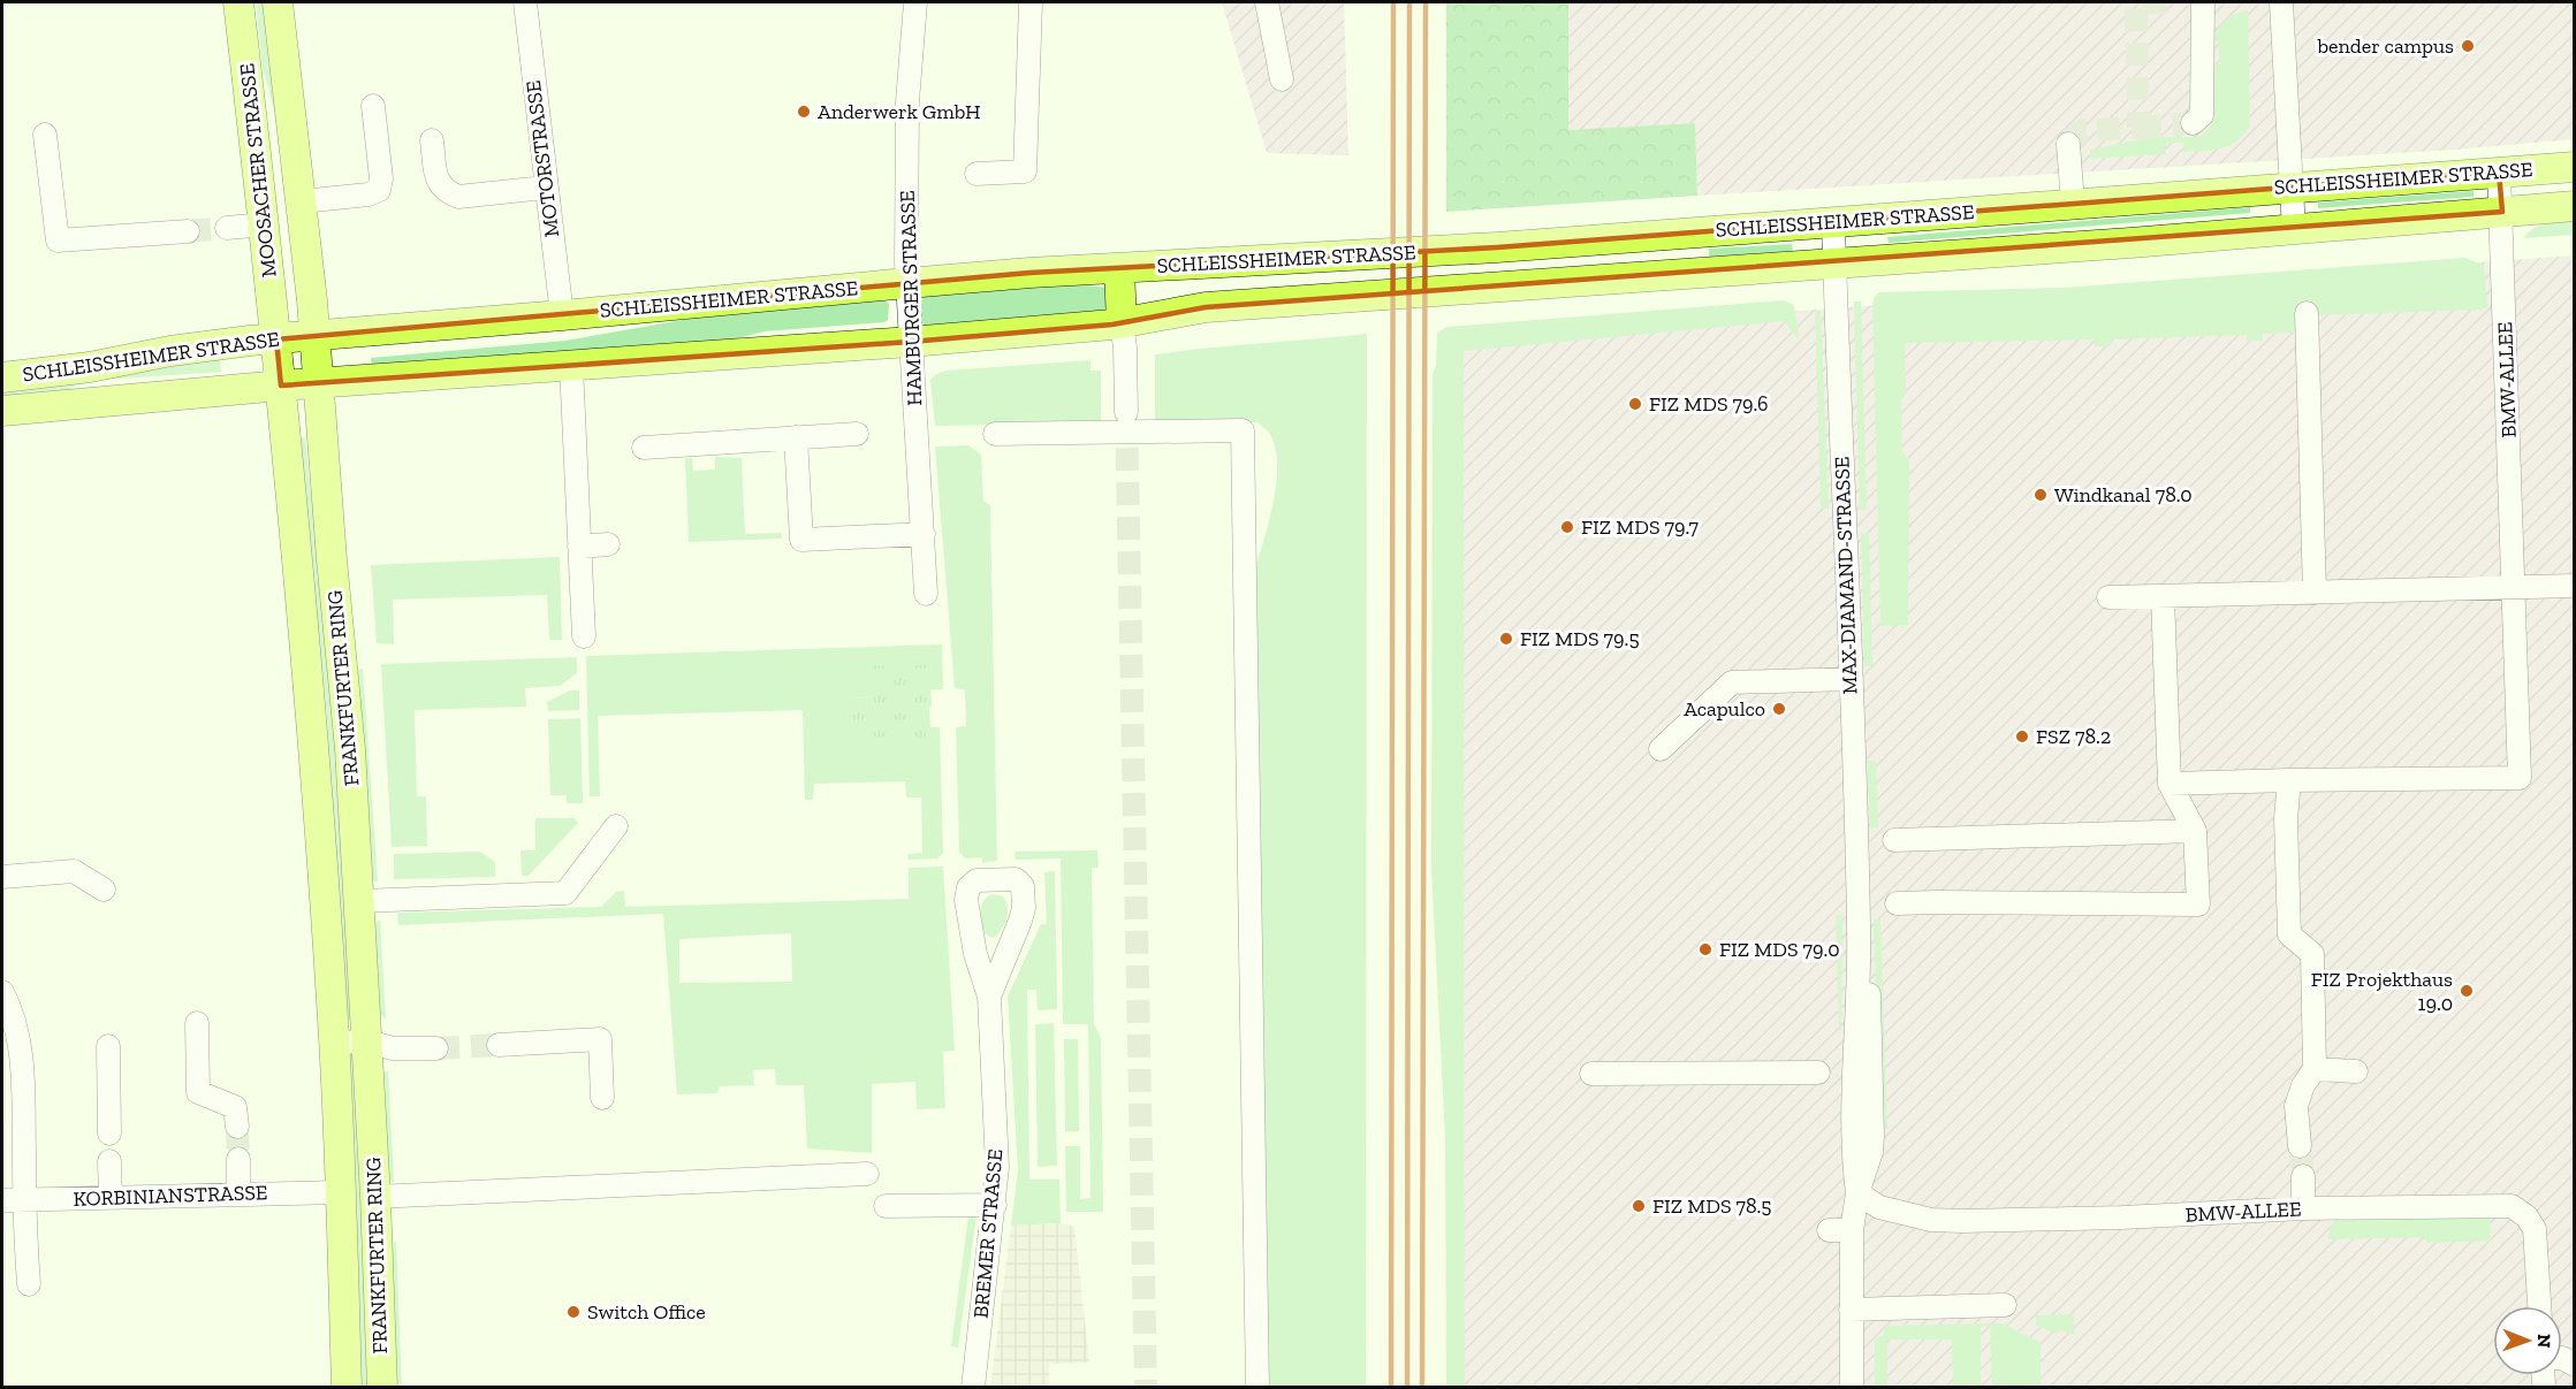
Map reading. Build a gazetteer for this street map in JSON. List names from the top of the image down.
{
  "streets": {
    "main road": ["MOOSACHER STRASSE", "SCHLEISSHEIMER STRASSE", "FRANKFURTER RING"],
    "street": [
      "MOTORSTRASSE",
      "HAMBURGER STRASSE",
      "BMW-ALLEE",
      "MAX-DIAMAND-STRASSE",
      "KORBINIANSTRASSE",
      "BREMER STRASSE"
    ]
  },
  "crossings": [
    ["MOTORSTRASSE", "SCHLEISSHEIMER STRASSE"],
    ["MOOSACHER STRASSE", "SCHLEISSHEIMER STRASSE"],
    ["MOOSACHER STRASSE", "FRANKFURTER RING"],
    ["SCHLEISSHEIMER STRASSE", "HAMBURGER STRASSE"],
    ["SCHLEISSHEIMER STRASSE", "BMW-ALLEE"],
    ["SCHLEISSHEIMER STRASSE", "MAX-DIAMAND-STRASSE"],
    ["SCHLEISSHEIMER STRASSE", "FRANKFURTER RING"],
    ["BMW-ALLEE", "MAX-DIAMAND-STRASSE"],
    ["FRANKFURTER RING", "KORBINIANSTRASSE"]
  ],
  "places": [
    "bender campus",
    "Anderwerk GmbH",
    "FIZ MDS 79.6",
    "Windkanal 78.0",
    "FIZ MDS 79.7",
    "FIZ MDS 79.5",
    "Acapulco",
    "FSZ 78.2",
    "FIZ MDS 79.0",
    "FIZ Projekthaus 19.0",
    "FIZ MDS 78.5",
    "Switch Office"
  ],
  "north": "right"
}
